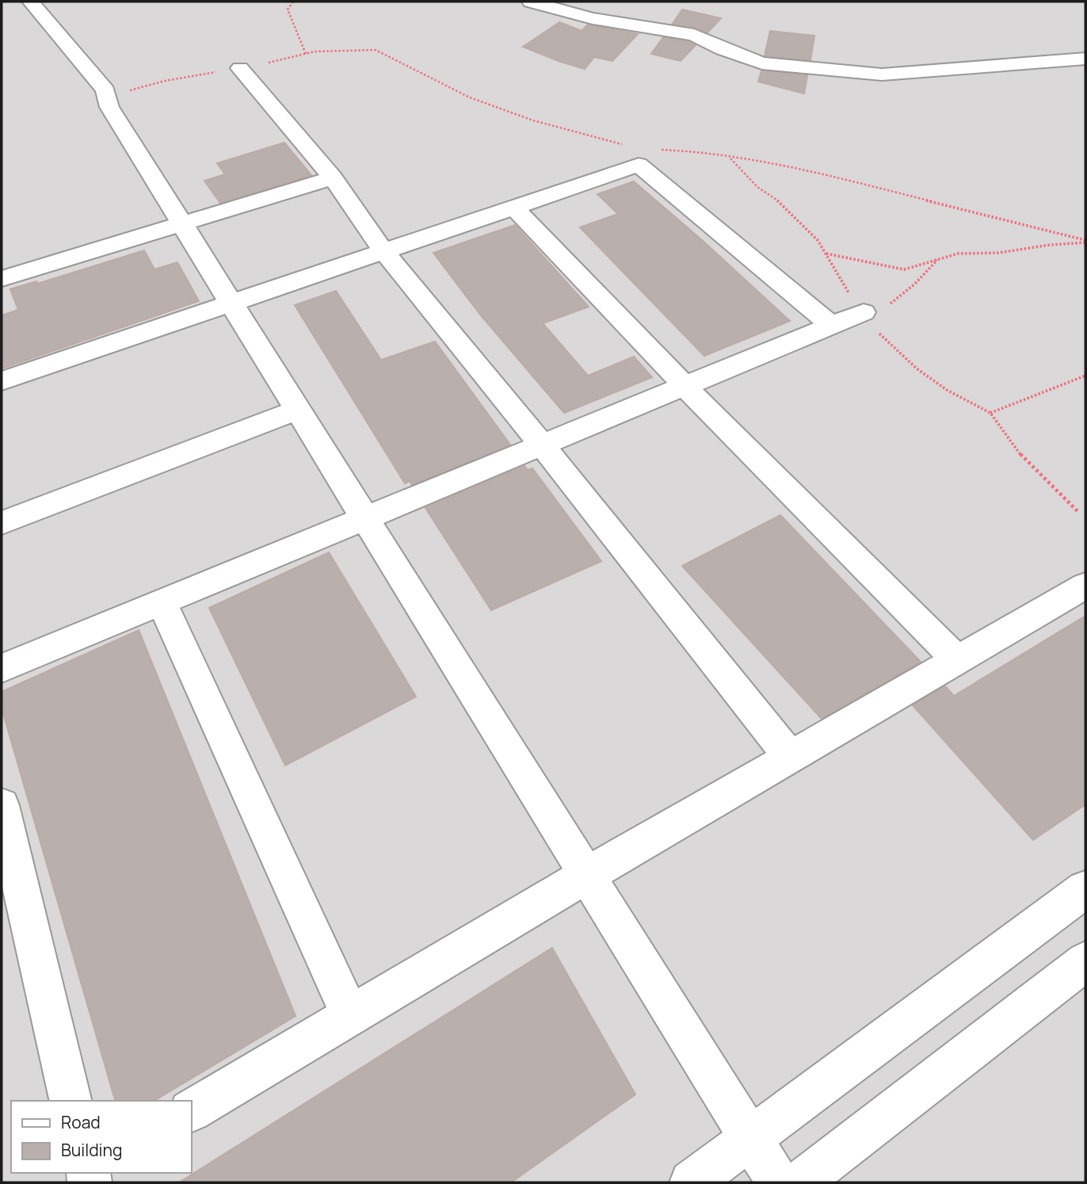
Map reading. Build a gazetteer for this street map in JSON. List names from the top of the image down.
{
  "legend": ["Road", "Building"]
}
